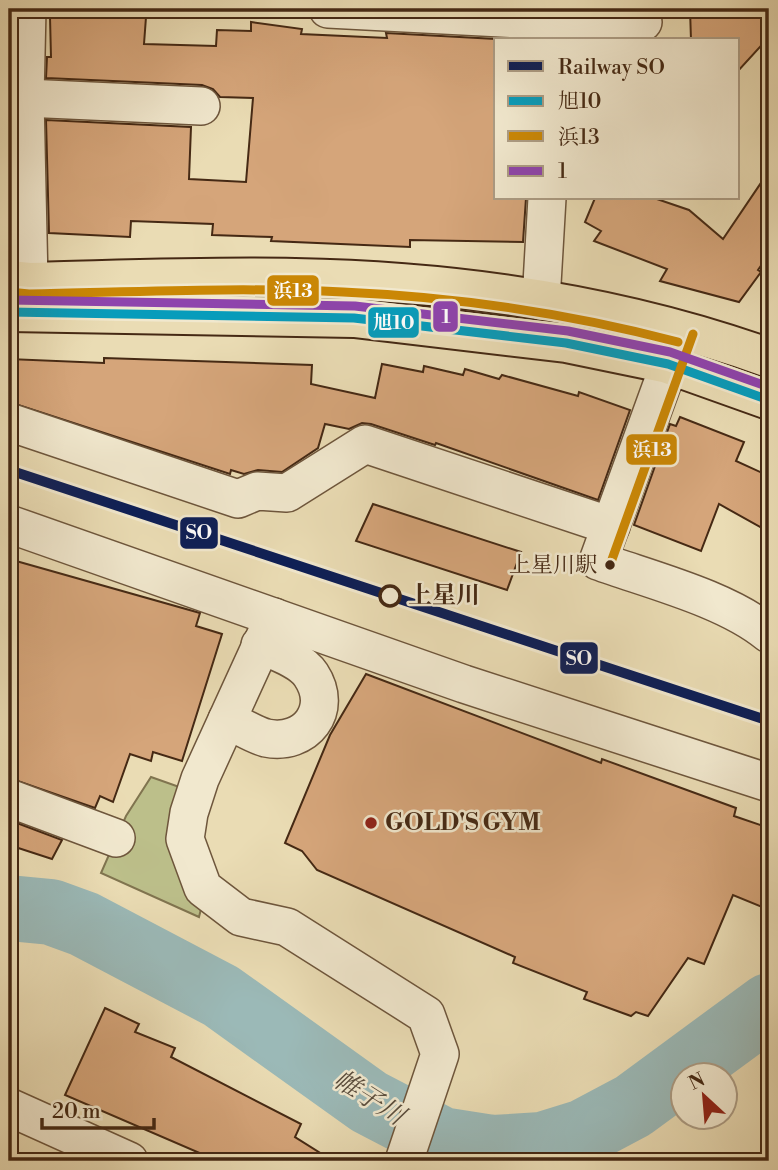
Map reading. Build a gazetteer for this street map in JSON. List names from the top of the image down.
{
  "water": ["帷子川"],
  "places": ["上星川駅", "上星川", "GOLD'S GYM"],
  "lines": [
    "transit line 浜13",
    "transit line 1",
    "transit line 旭10",
    "rail line SO"
  ],
  "legend": [
    "Railway SO",
    "旭10",
    "浜13",
    "1"
  ],
  "scale_bar": "20 m",
  "north": "top left"
}
